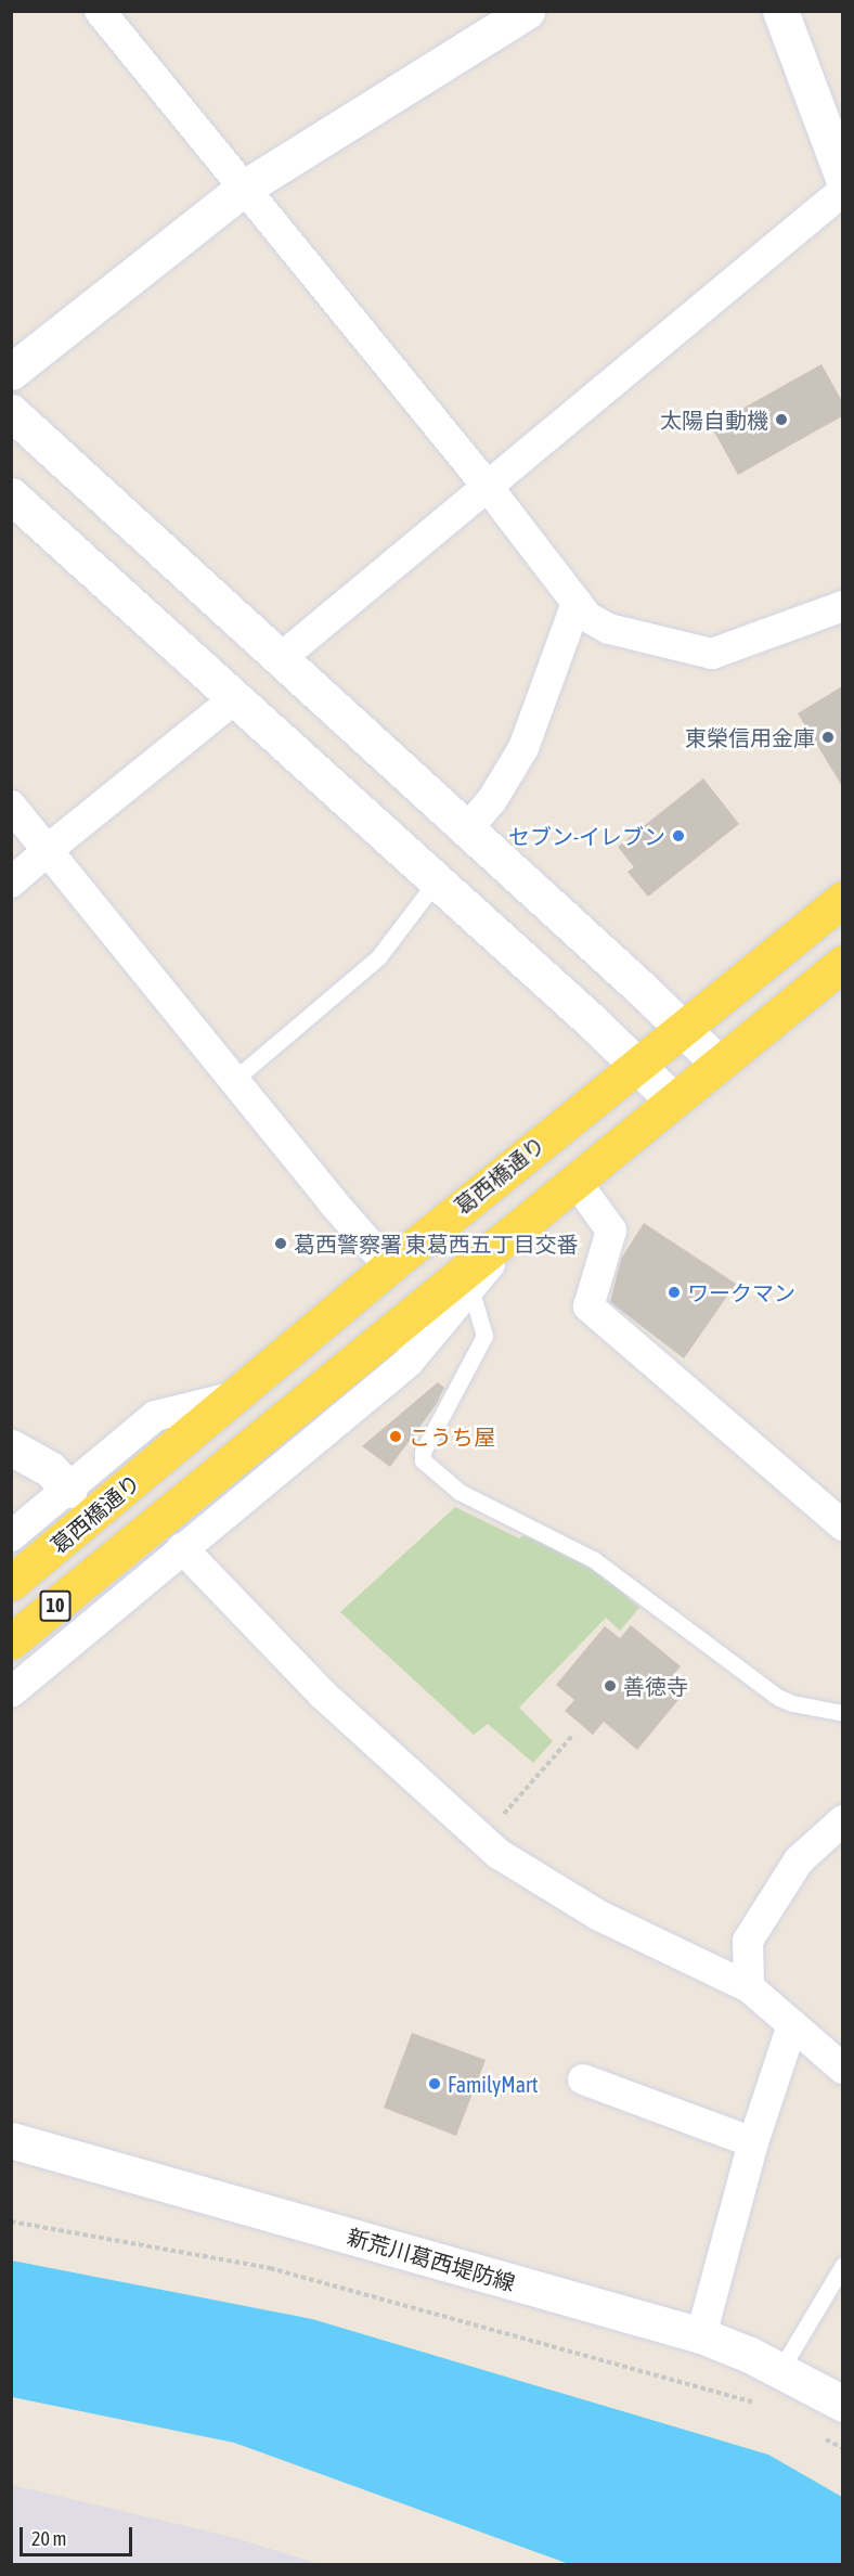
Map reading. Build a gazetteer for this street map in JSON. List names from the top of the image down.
{
  "streets": {
    "main road": ["葛西橋通り", "10"],
    "street": ["新荒川葛西堤防線"]
  },
  "places": [
    "太陽自動機",
    "東榮信用金庫",
    "セブン-イレブン",
    "葛西警察署 東葛西五丁目交番",
    "ワークマン",
    "こうち屋",
    "善徳寺",
    "FamilyMart"
  ],
  "scale_bar": "20 m"
}
